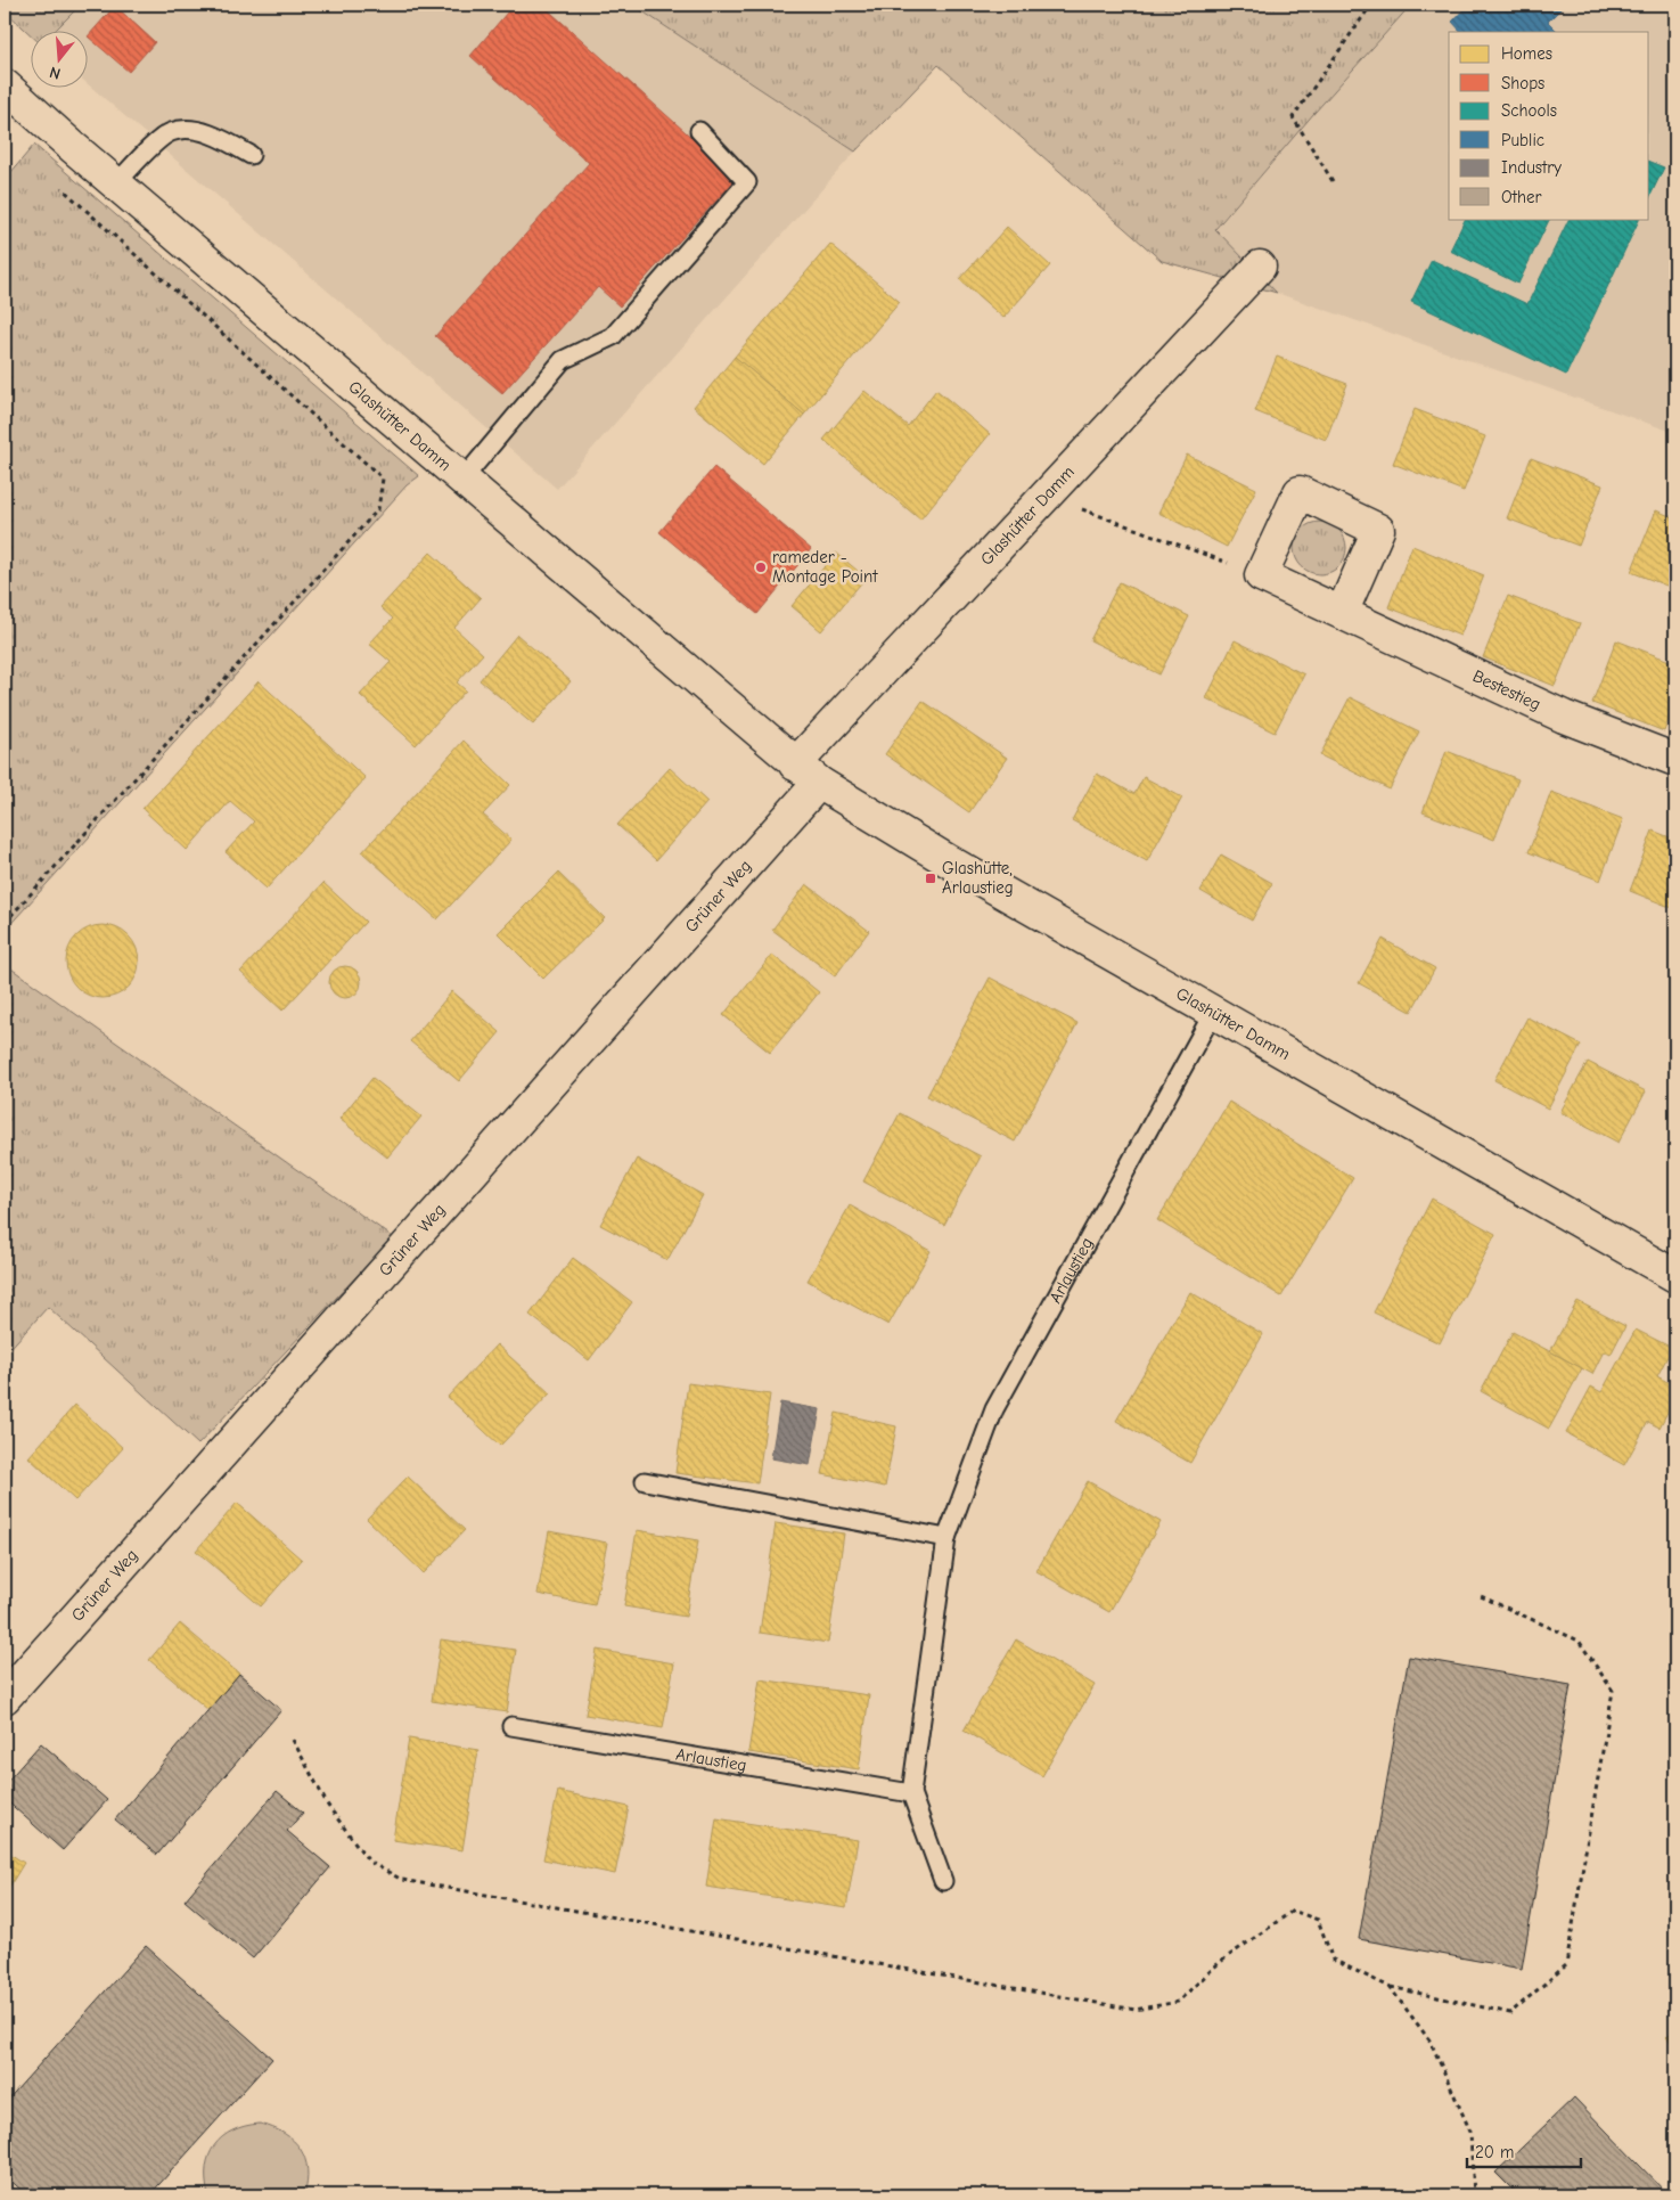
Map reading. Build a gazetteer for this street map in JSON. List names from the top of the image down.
{
  "streets": {
    "street": ["Glashütter Damm", "Bestestieg", "Grüner Weg"],
    "lane": ["Arlaustieg"]
  },
  "crossings": [
    ["Glashütter Damm", "Grüner Weg"],
    ["Glashütter Damm", "Arlaustieg"]
  ],
  "places": {
    "other": ["rameder - Montage Point"],
    "transit": ["Glashütte, Arlaustieg"]
  },
  "legend": [
    "Homes",
    "Shops",
    "Schools",
    "Public",
    "Industry",
    "Other"
  ],
  "scale_bar": "20 m",
  "north": "bottom"
}
